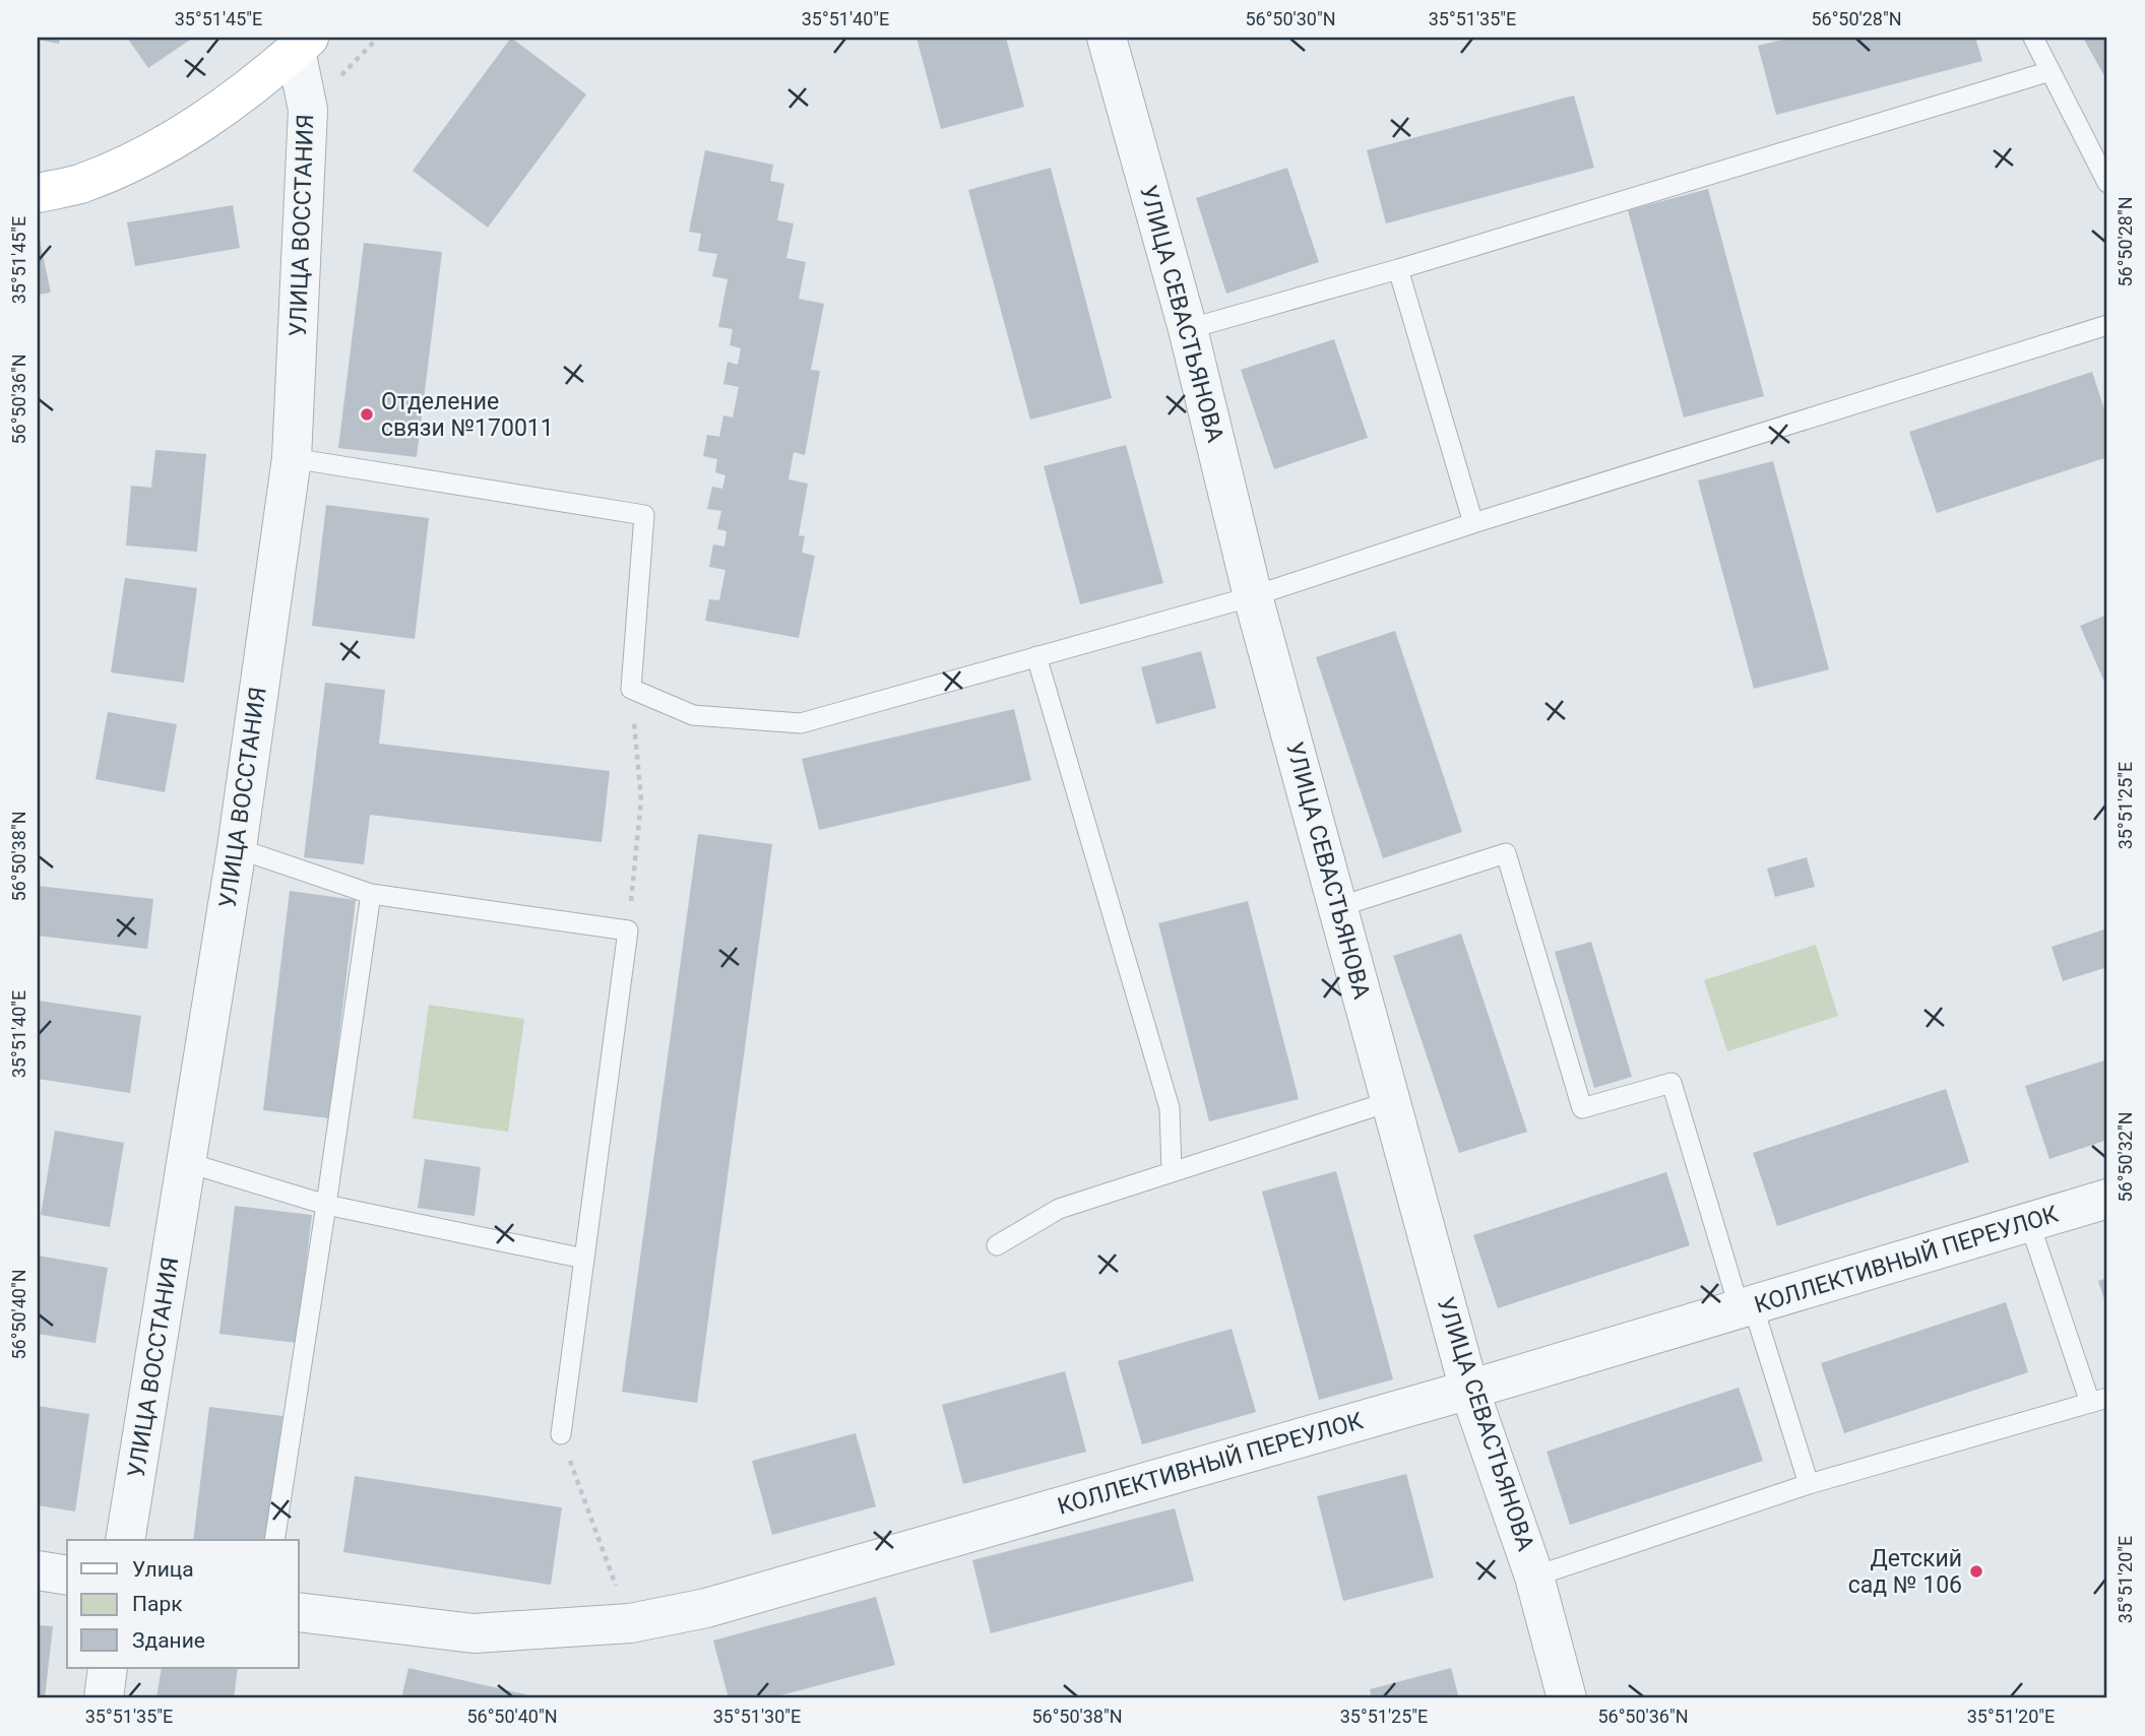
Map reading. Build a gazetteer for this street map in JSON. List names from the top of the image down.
{
  "streets": {
    "street": ["УЛИЦА ВОССТАНИЯ", "УЛИЦА СЕВАСТЬЯНОВА", "КОЛЛЕКТИВНЫЙ ПЕРЕУЛОК"]
  },
  "crossings": [
    ["УЛИЦА СЕВАСТЬЯНОВА", "КОЛЛЕКТИВНЫЙ ПЕРЕУЛОК"]
  ],
  "places": ["Отделение связи №170011", "Детский сад № 106"],
  "legend": ["Улица", "Парк", "Здание"],
  "coordinates": [
    "35°51'45\"E",
    "35°51'40\"E",
    "56°50'30\"N",
    "35°51'35\"E",
    "56°50'28\"N",
    "56°50'36\"N",
    "35°51'25\"E",
    "56°50'38\"N",
    "56°50'32\"N",
    "56°50'40\"N",
    "35°51'20\"E",
    "35°51'30\"E"
  ]
}
